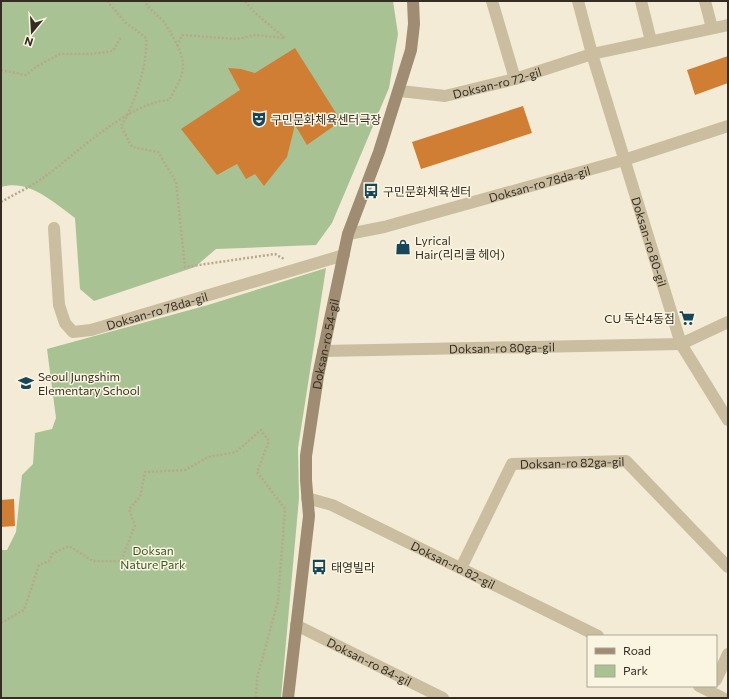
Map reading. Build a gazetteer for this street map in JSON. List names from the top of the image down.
{
  "streets": {
    "street": [
      "Doksan-ro 72-gil",
      "Doksan-ro 78da-gil",
      "Doksan-ro 80-gil",
      "Doksan-ro 54-gil",
      "Doksan-ro 80ga-gil",
      "Doksan-ro 82ga-gil",
      "Doksan-ro 82-gil",
      "Doksan-ro 84-gil"
    ]
  },
  "crossings": [
    ["Doksan-ro 72-gil", "Doksan-ro 80-gil"],
    ["Doksan-ro 72-gil", "Doksan-ro 54-gil"],
    ["Doksan-ro 78da-gil", "Doksan-ro 80-gil"],
    ["Doksan-ro 78da-gil", "Doksan-ro 54-gil"],
    ["Doksan-ro 80-gil", "Doksan-ro 80ga-gil"],
    ["Doksan-ro 54-gil", "Doksan-ro 80ga-gil"],
    ["Doksan-ro 54-gil", "Doksan-ro 82-gil"],
    ["Doksan-ro 54-gil", "Doksan-ro 84-gil"],
    ["Doksan-ro 82ga-gil", "Doksan-ro 82-gil"]
  ],
  "parks": ["Doksan Nature Park"],
  "places": {
    "theatre": ["구민문화체육센터극장"],
    "bus stop": ["구민문화체육센터", "태영빌라"],
    "shop": ["Lyrical Hair(리리클 헤어)"],
    "supermarket": ["CU 독산4동점"],
    "school or university": ["Seoul Jungshim Elementary School"]
  },
  "legend": ["Road", "Park"],
  "north": "bottom"
}
